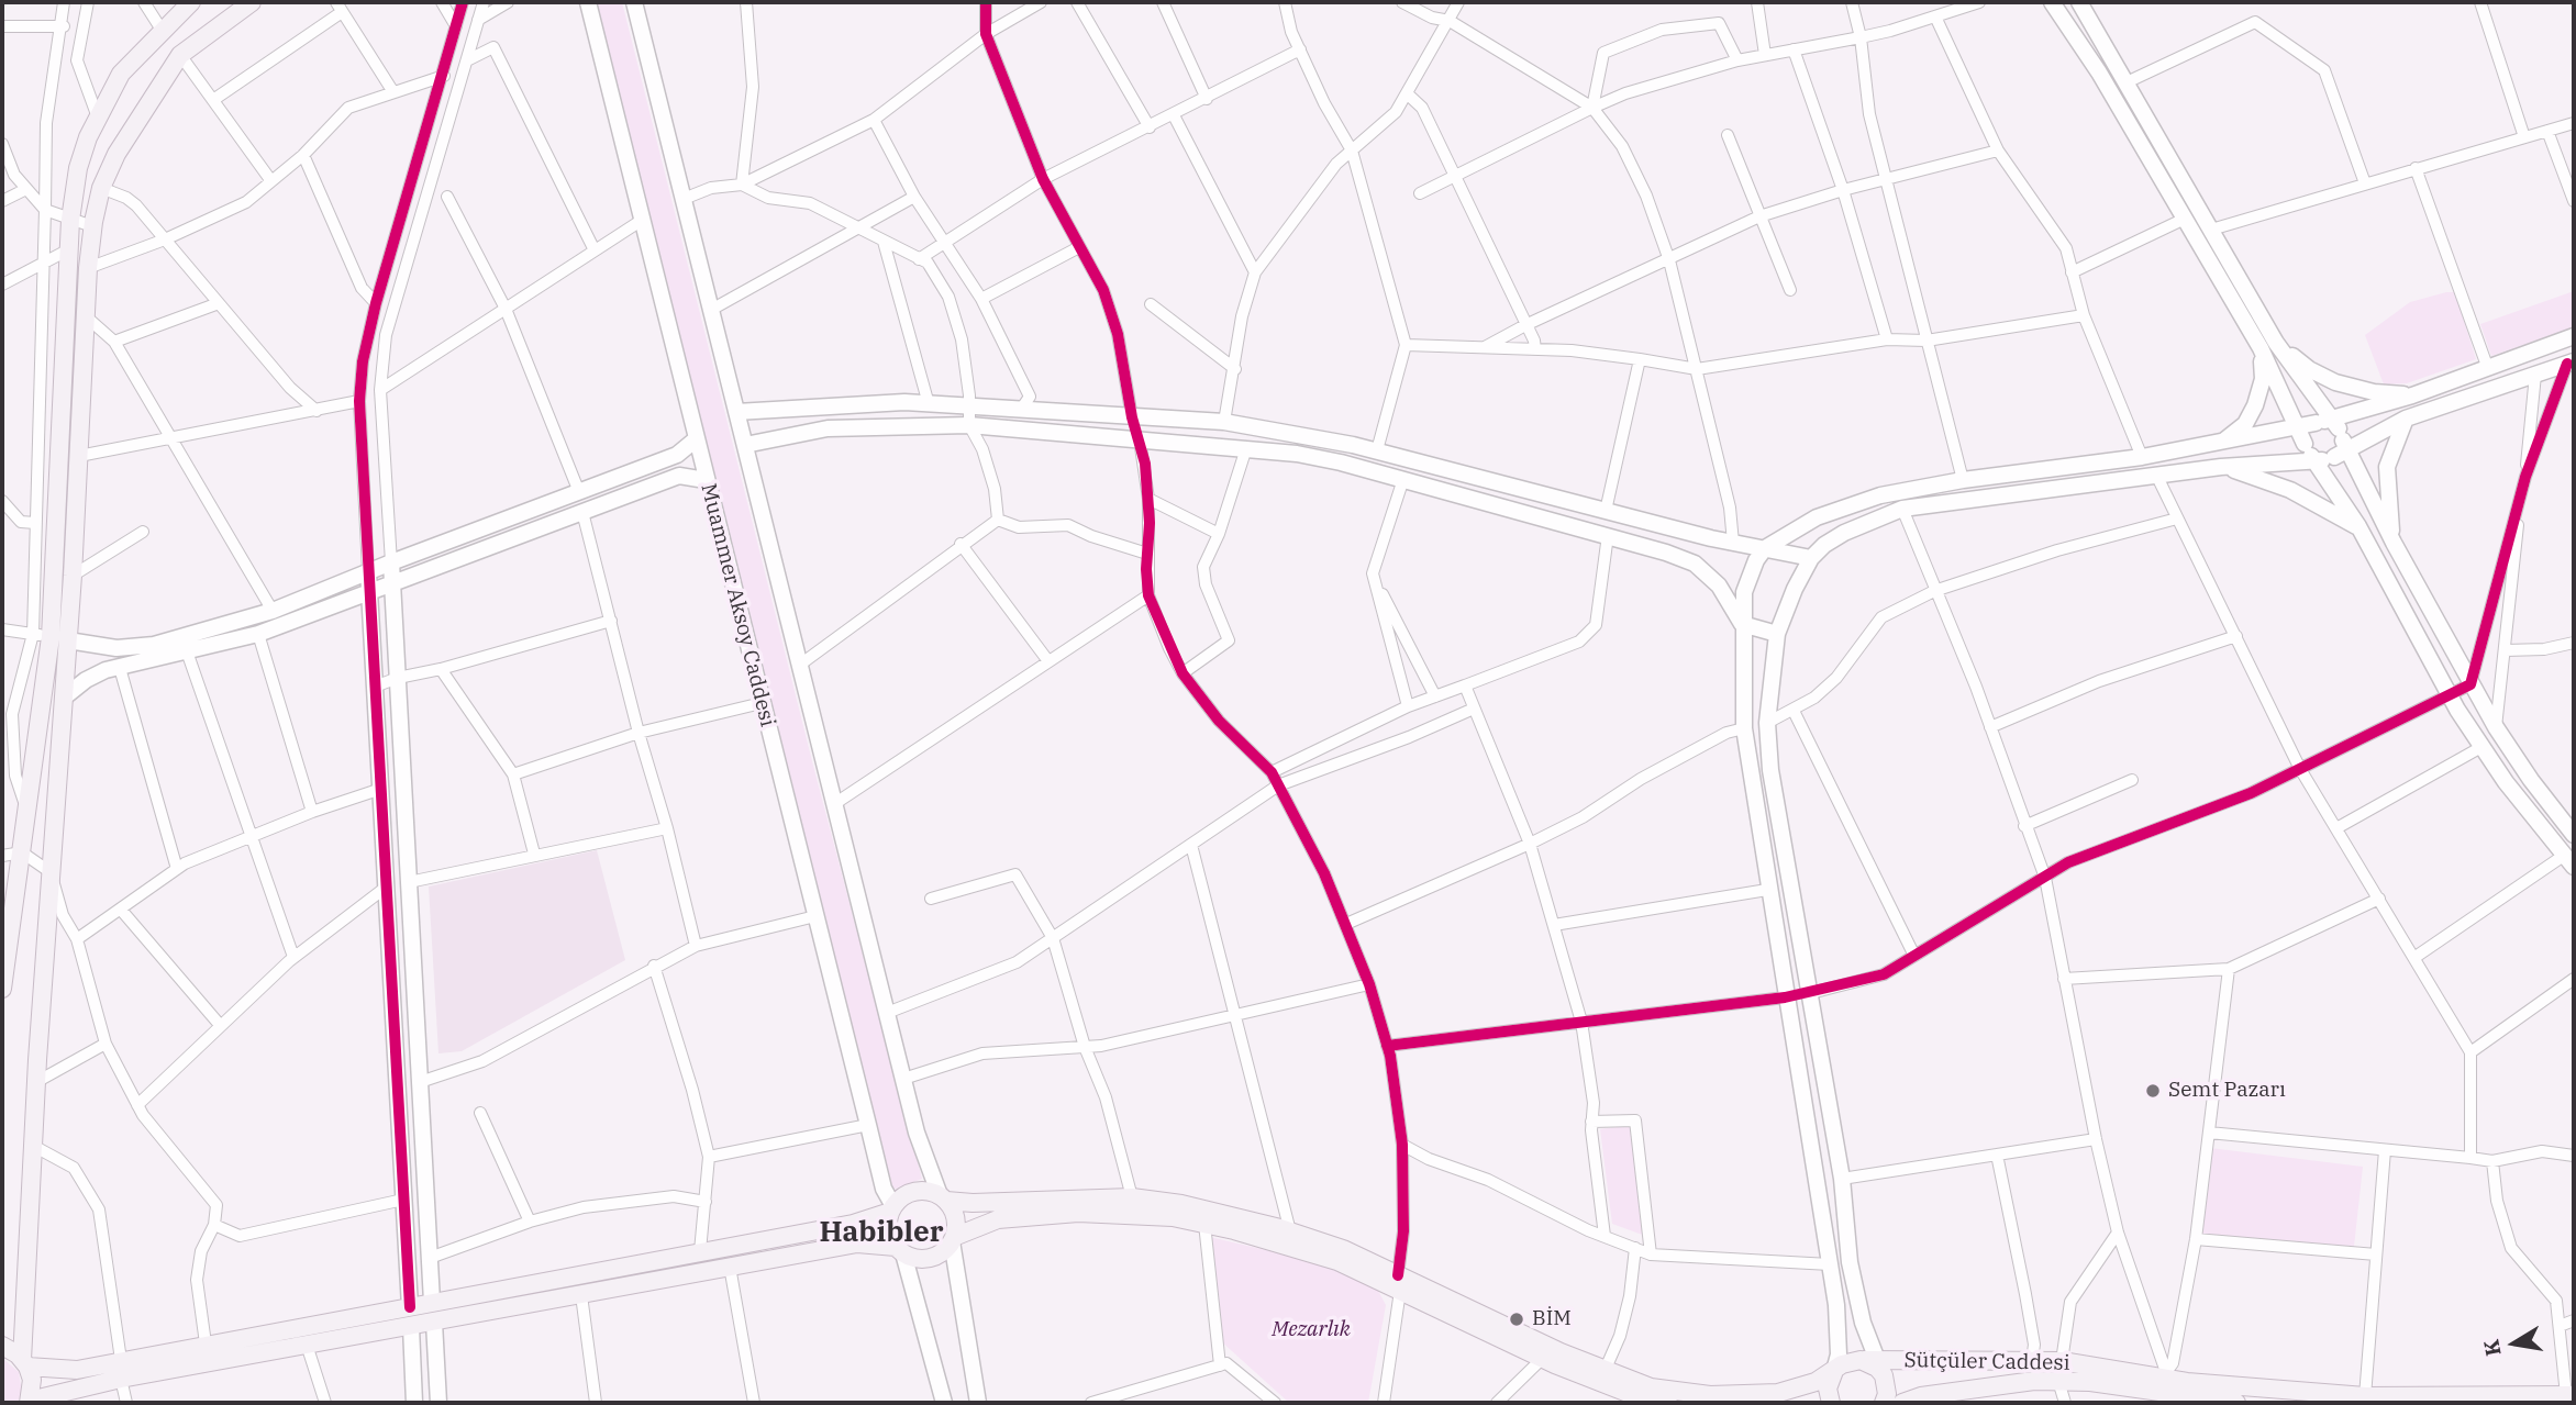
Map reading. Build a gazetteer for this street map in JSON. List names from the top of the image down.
{
  "streets": {
    "main road": ["Sütçüler Caddesi"],
    "street": ["Muammer Aksoy Caddesi"]
  },
  "districts": ["Habibler"],
  "parks": ["Mezarlık"],
  "places": ["Semt Pazarı", "BİM"],
  "north": "left"
}
